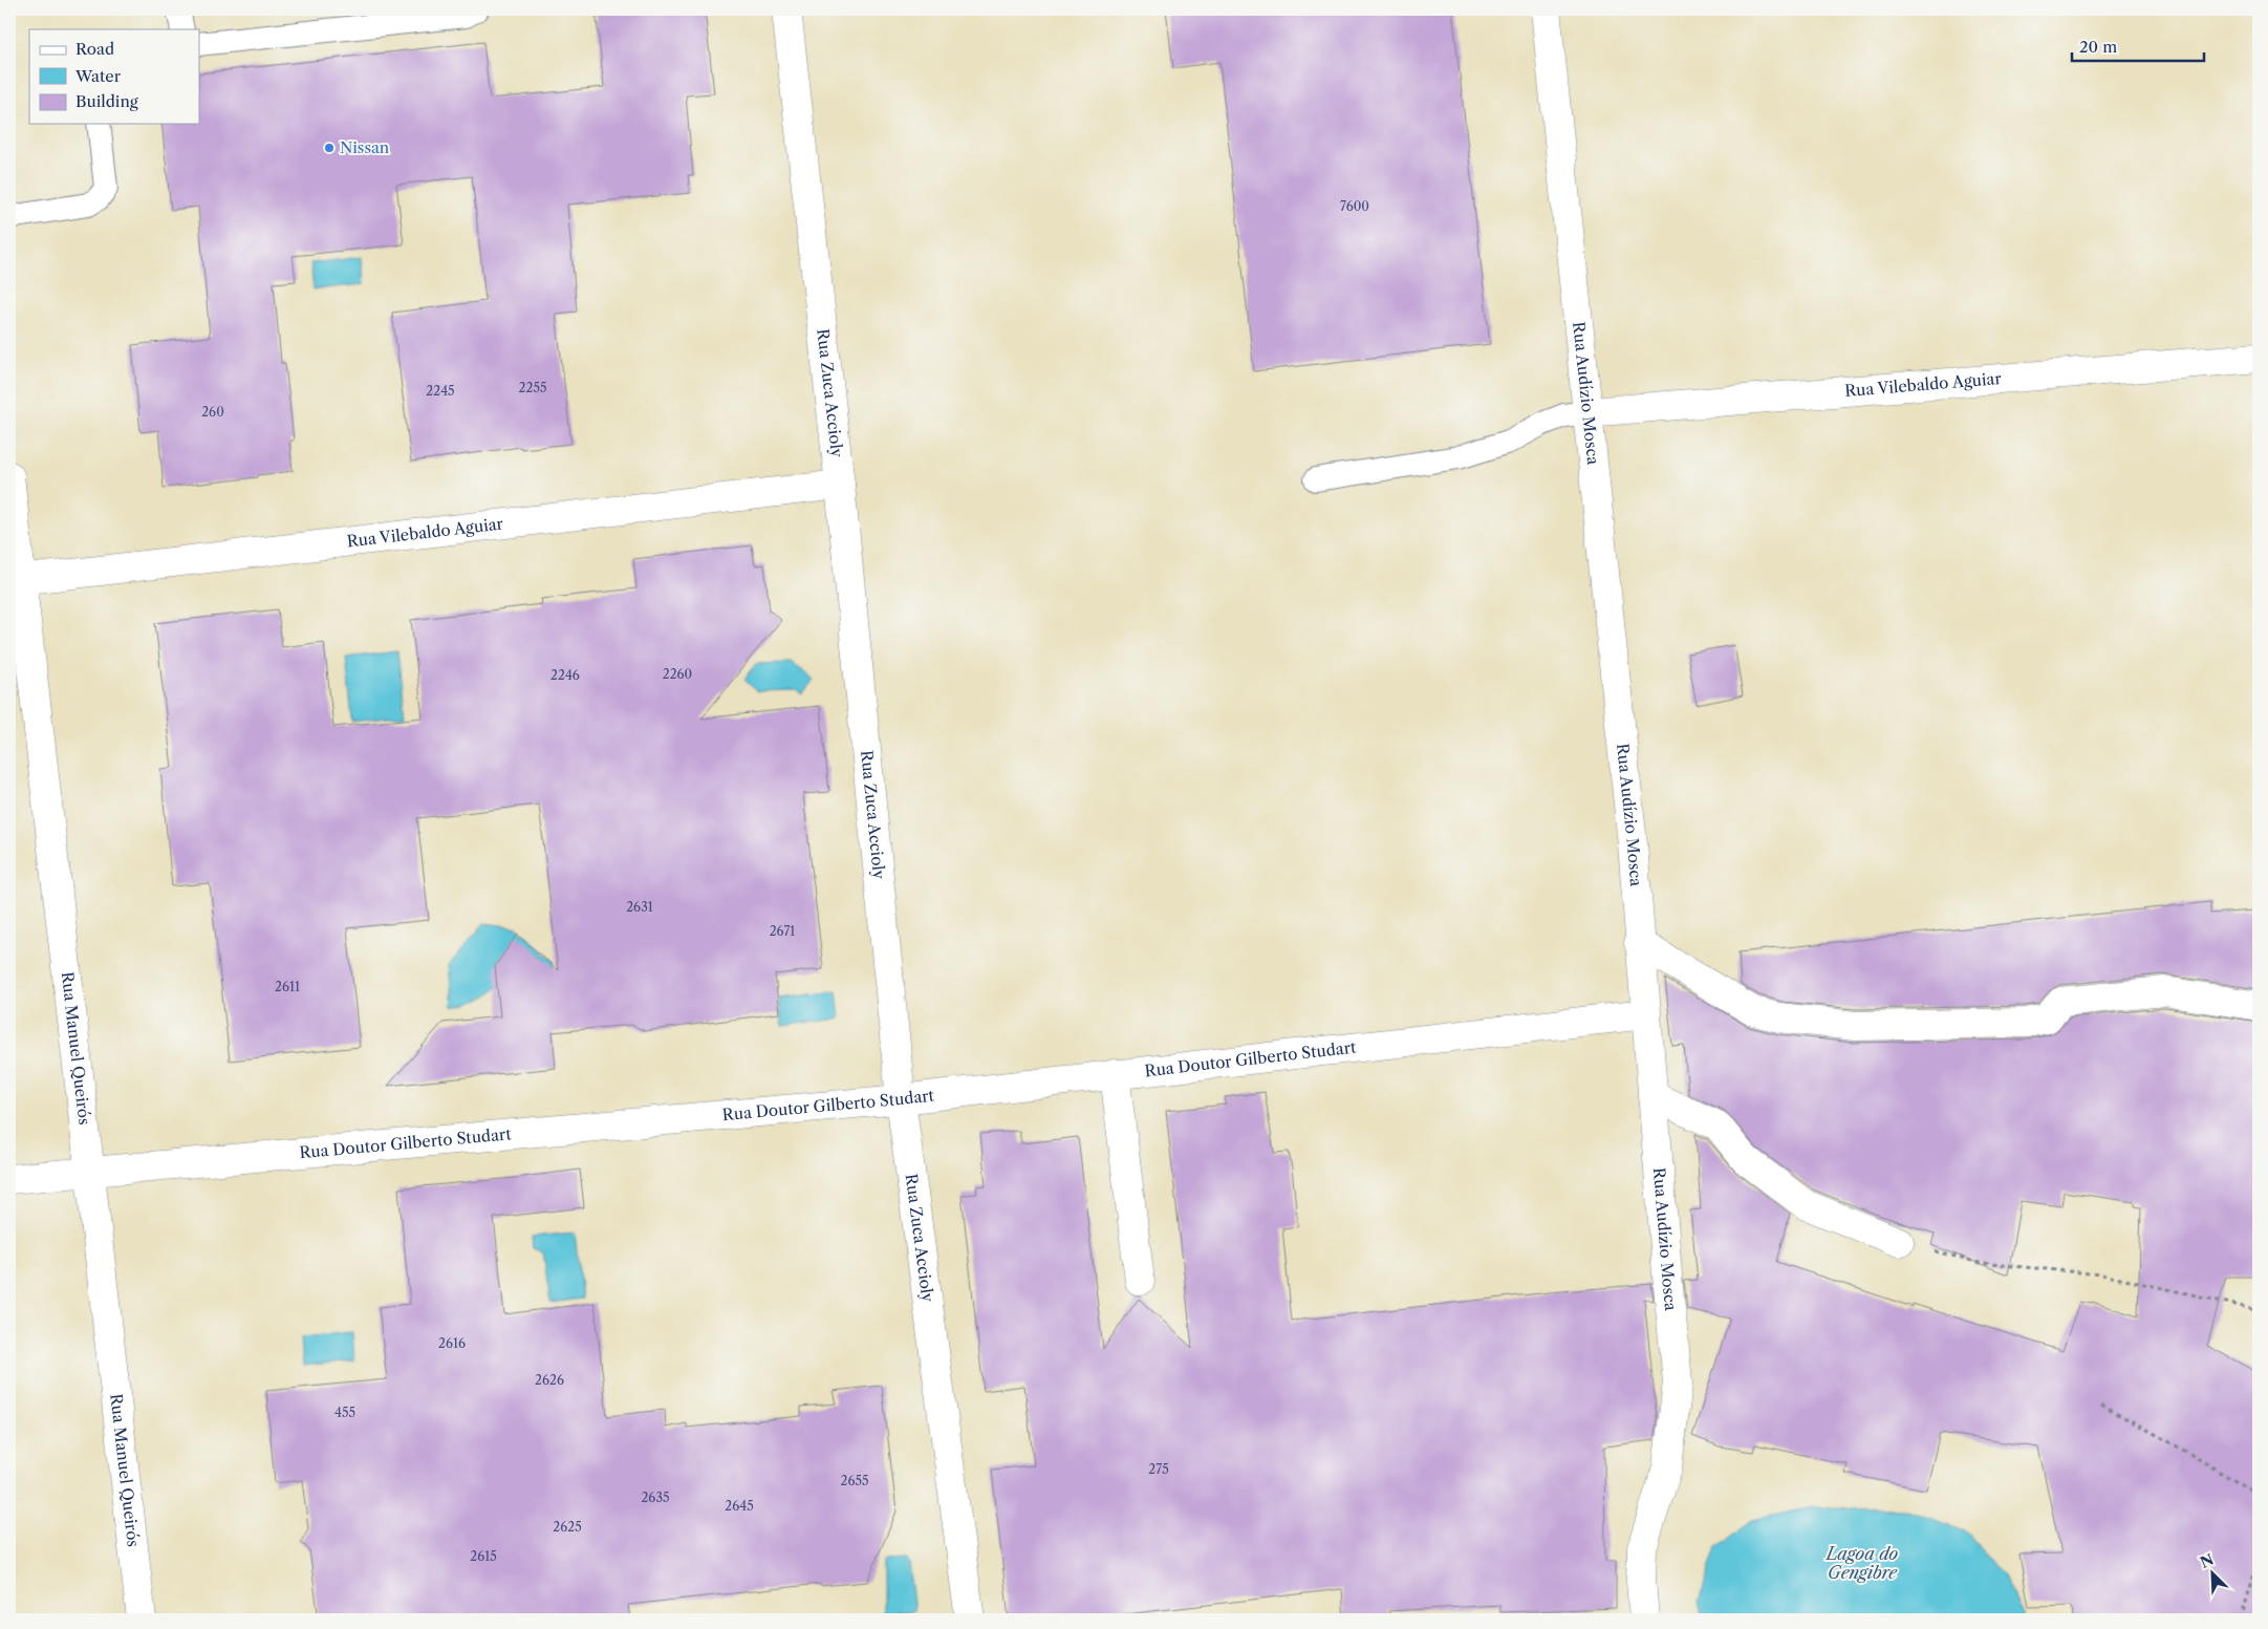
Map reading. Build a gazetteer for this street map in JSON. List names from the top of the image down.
{
  "streets": {
    "street": [
      "Rua Vilebaldo Aguiar",
      "Rua Zuca Accioly",
      "Rua Audízio Mosca",
      "Rua Manuel Queirós",
      "Rua Doutor Gilberto Studart"
    ]
  },
  "crossings": [
    ["Rua Vilebaldo Aguiar", "Rua Zuca Accioly"],
    ["Rua Vilebaldo Aguiar", "Rua Audízio Mosca"],
    ["Rua Vilebaldo Aguiar", "Rua Manuel Queirós"],
    ["Rua Zuca Accioly", "Rua Doutor Gilberto Studart"],
    ["Rua Audízio Mosca", "Rua Doutor Gilberto Studart"],
    ["Rua Manuel Queirós", "Rua Doutor Gilberto Studart"]
  ],
  "water": ["Lagoa do Gengibre"],
  "places": ["Nissan"],
  "house_numbers": [
    "7600",
    "2255",
    "2245",
    "260",
    "2260",
    "2246",
    "2631",
    "2671",
    "2611",
    "2616",
    "2626",
    "455",
    "275",
    "2655",
    "2635",
    "2645",
    "2625",
    "2615"
  ],
  "legend": ["Road", "Water", "Building"],
  "scale_bar": "20 m",
  "north": "top left"
}
